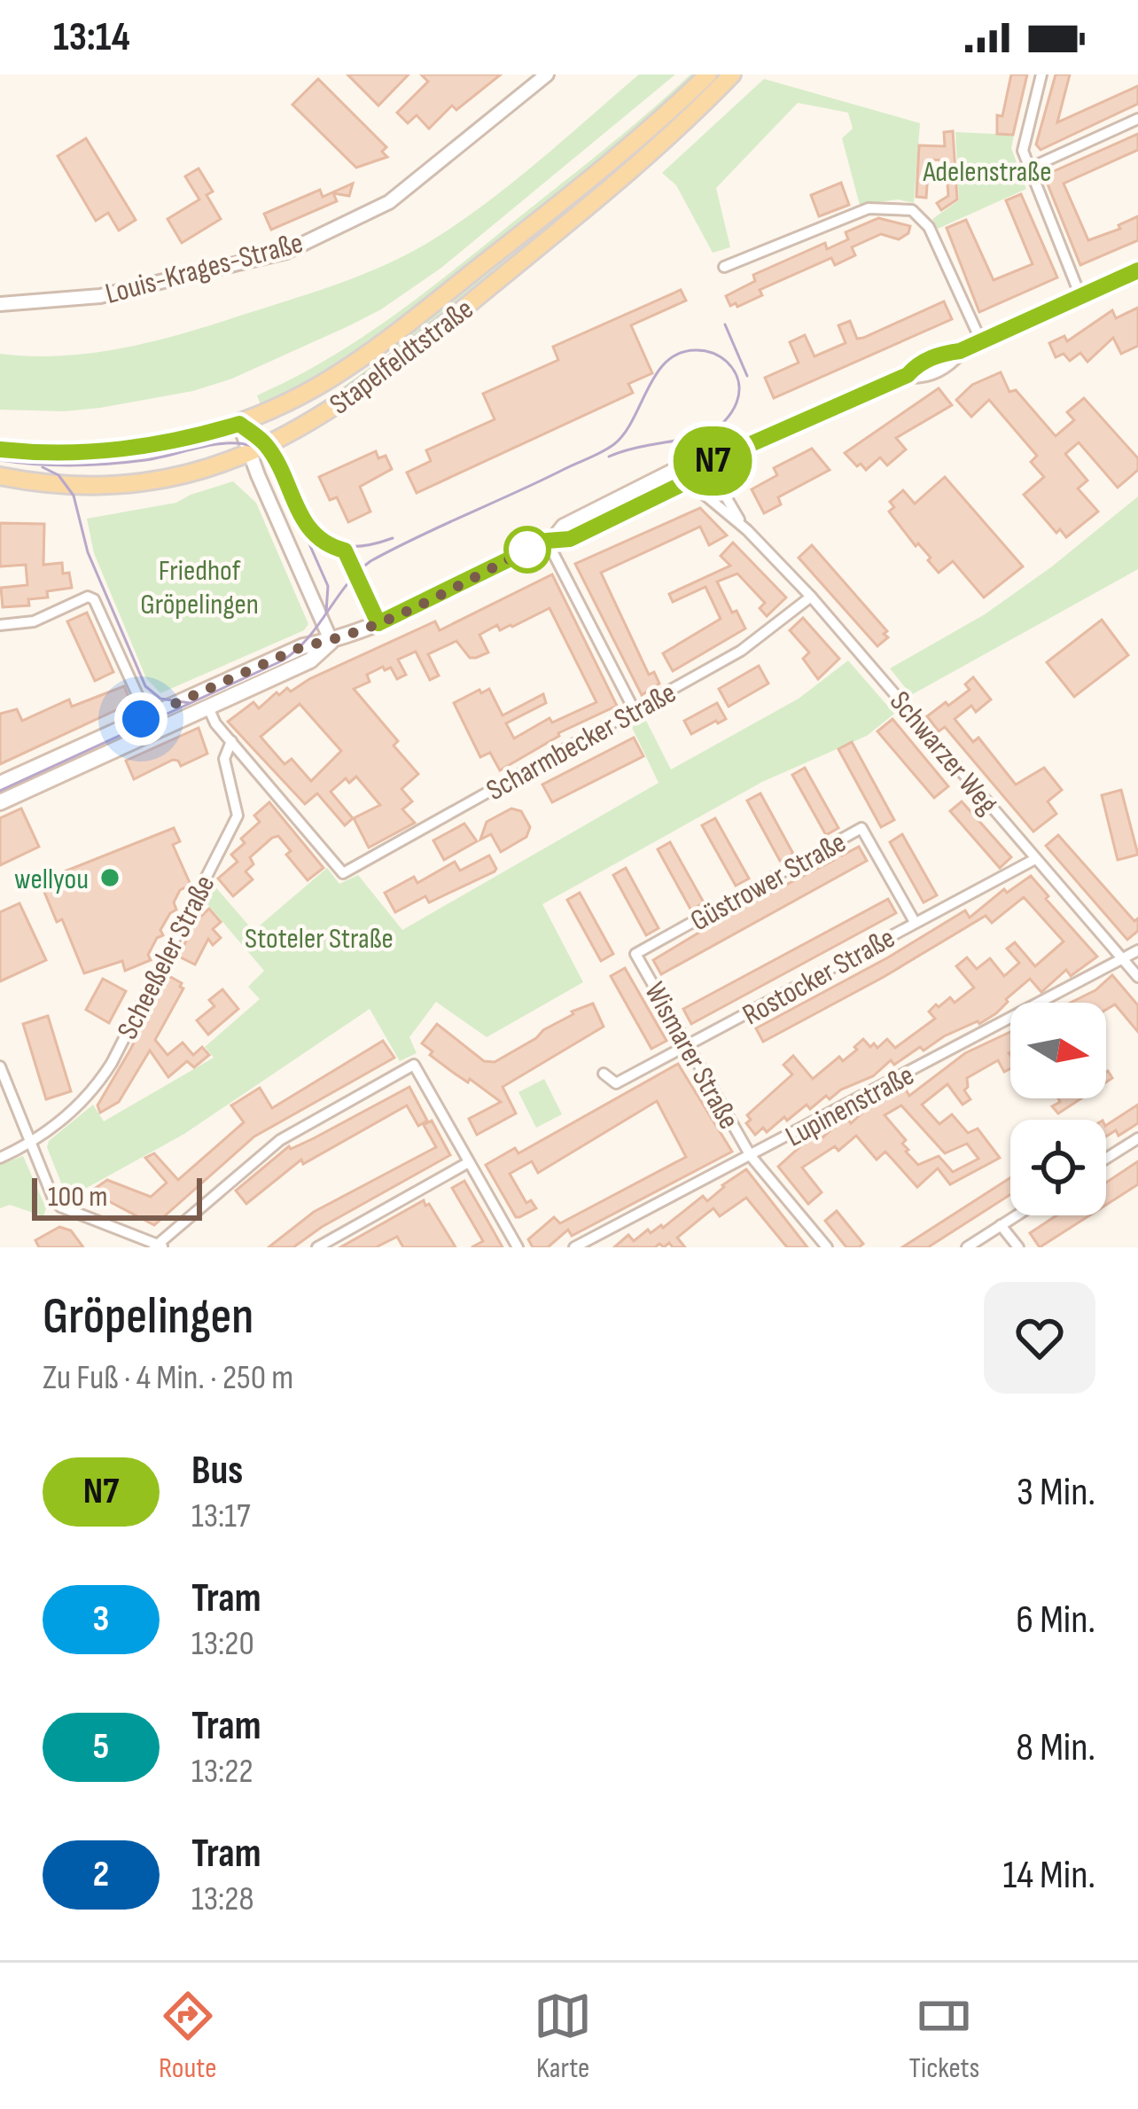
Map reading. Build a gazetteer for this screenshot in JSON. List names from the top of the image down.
{
  "streets": {
    "main road": ["Stapelfeldtstraße"],
    "street": [
      "Louis-Krages-Straße",
      "Scharmbecker Straße",
      "Schwarzer Weg",
      "Güstrower Straße",
      "Scheeßeler Straße",
      "Rostocker Straße",
      "Wismarer Straße",
      "Lupinenstraße"
    ]
  },
  "crossings": [
    ["Scharmbecker Straße", "Schwarzer Weg"],
    ["Scharmbecker Straße", "Scheeßeler Straße"],
    ["Schwarzer Weg", "Rostocker Straße"],
    ["Schwarzer Weg", "Lupinenstraße"],
    ["Güstrower Straße", "Rostocker Straße"],
    ["Güstrower Straße", "Wismarer Straße"],
    ["Rostocker Straße", "Wismarer Straße"],
    ["Wismarer Straße", "Lupinenstraße"]
  ],
  "parks": ["Adelenstraße", "Friedhof Gröpelingen", "Stoteler Straße"],
  "places": ["wellyou"],
  "lines": ["bus line N7"],
  "scale_bar": "100 m",
  "north": "right",
  "page": {
    "status": "13:14",
    "on_map": "N7",
    "scale": "100 m",
    "heading": ["Gröpelingen", "Zu Fuß · 4 Min. · 250 m"],
    "list": [
      {
        "mark": "N7",
        "name": "Bus",
        "note": "13:17",
        "value": "3 Min."
      },
      {
        "mark": "3",
        "name": "Tram",
        "note": "13:20",
        "value": "6 Min."
      },
      {
        "mark": "5",
        "name": "Tram",
        "note": "13:22",
        "value": "8 Min."
      },
      {
        "mark": "2",
        "name": "Tram",
        "note": "13:28",
        "value": "14 Min."
      }
    ],
    "tabs": ["Route", "Karte", "Tickets"]
  }
}
